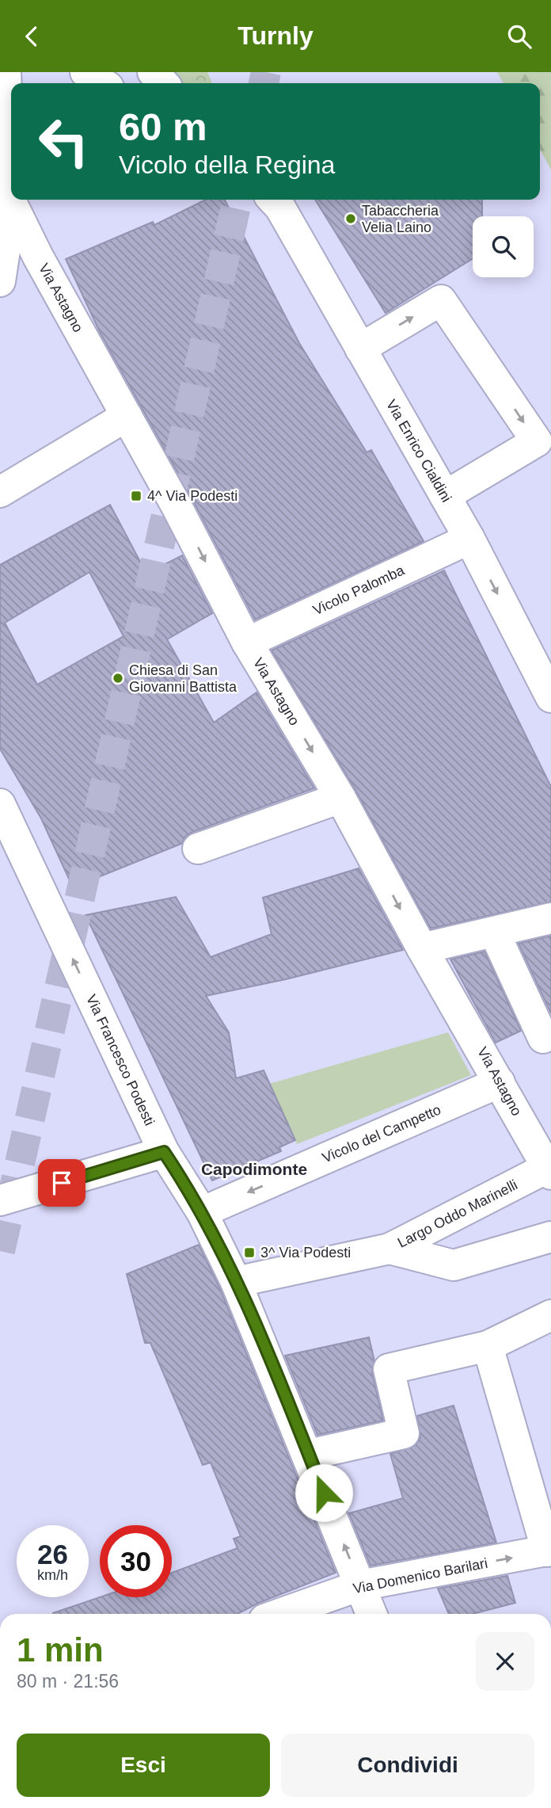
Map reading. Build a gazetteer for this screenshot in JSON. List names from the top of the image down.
{
  "streets": {
    "street": [
      "Via Astagno",
      "Via Enrico Cialdini",
      "Vicolo Palomba",
      "Via Francesco Podesti",
      "Vicolo del Campetto",
      "Largo Oddo Marinelli",
      "Via Domenico Barilari"
    ]
  },
  "crossings": [
    ["Via Astagno", "Vicolo Palomba"],
    ["Via Astagno", "Vicolo del Campetto"],
    ["Via Astagno", "Largo Oddo Marinelli"],
    ["Via Enrico Cialdini", "Vicolo Palomba"],
    ["Via Francesco Podesti", "Vicolo del Campetto"],
    ["Via Francesco Podesti", "Largo Oddo Marinelli"],
    ["Via Francesco Podesti", "Via Domenico Barilari"]
  ],
  "one_way": ["Via Astagno", "Via Francesco Podesti", "Via Domenico Barilari"],
  "districts": ["Capodimonte"],
  "places": {
    "other": ["Tabaccheria Velia Laino", "Chiesa di San Giovanni Battista"],
    "transit": ["4^ Via Podesti", "3^ Via Podesti"]
  },
  "page": {
    "header": "Turnly",
    "turn": ["60 m", "Vicolo della Regina"],
    "speed": "26 km/h",
    "limit": "30",
    "heading": ["1 min", "80 m · 21:56"],
    "buttons": ["Esci", "Condividi"]
  }
}
